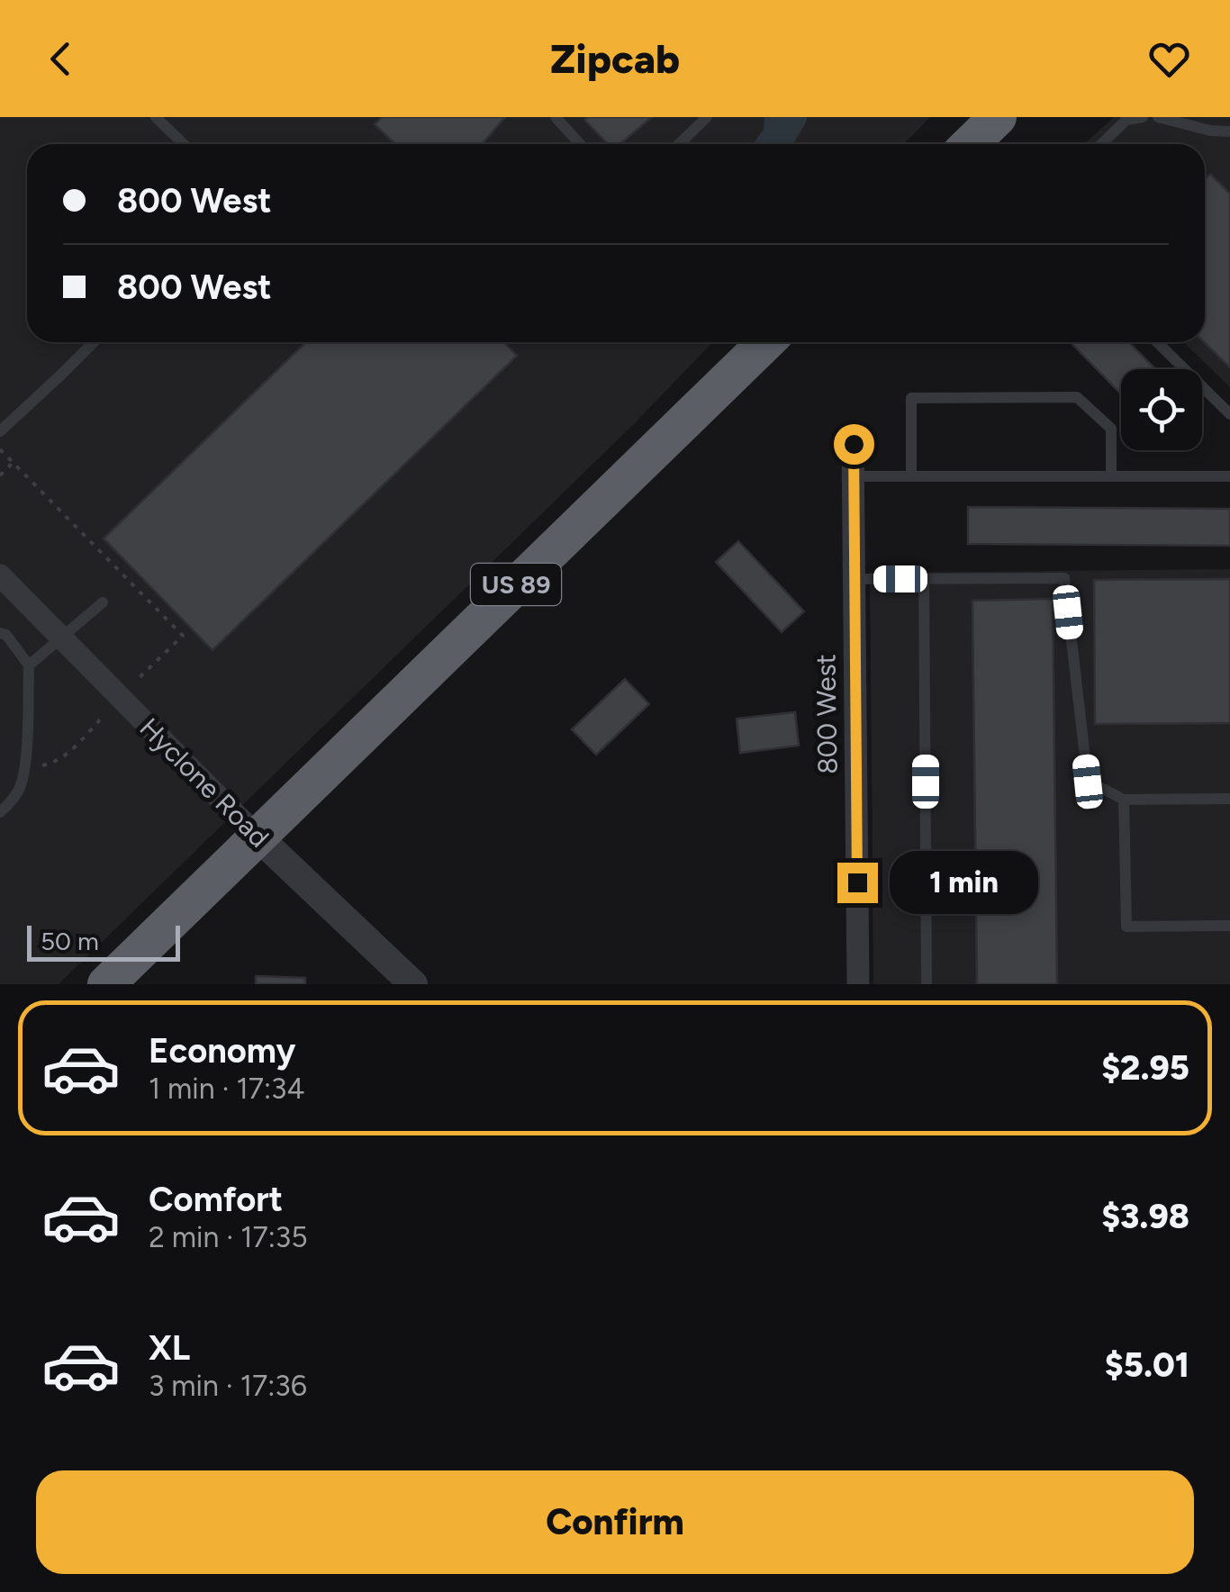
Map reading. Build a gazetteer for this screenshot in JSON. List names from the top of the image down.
{
  "streets": {
    "highway": ["US 89"],
    "street": ["800 West", "Hyclone Road"]
  },
  "crossings": [
    ["US 89", "Hyclone Road"]
  ],
  "scale_bar": "50 m",
  "page": {
    "header": "Zipcab",
    "banner": ["800 West", "800 West"],
    "bubble": "1 min",
    "scale": "50 m",
    "list": [
      {
        "name": "Economy",
        "note": "1 min · 17:34",
        "value": "$2.95"
      },
      {
        "name": "Comfort",
        "note": "2 min · 17:35",
        "value": "$3.98"
      },
      {
        "name": "XL",
        "note": "3 min · 17:36",
        "value": "$5.01"
      }
    ],
    "buttons": "Confirm"
  }
}
